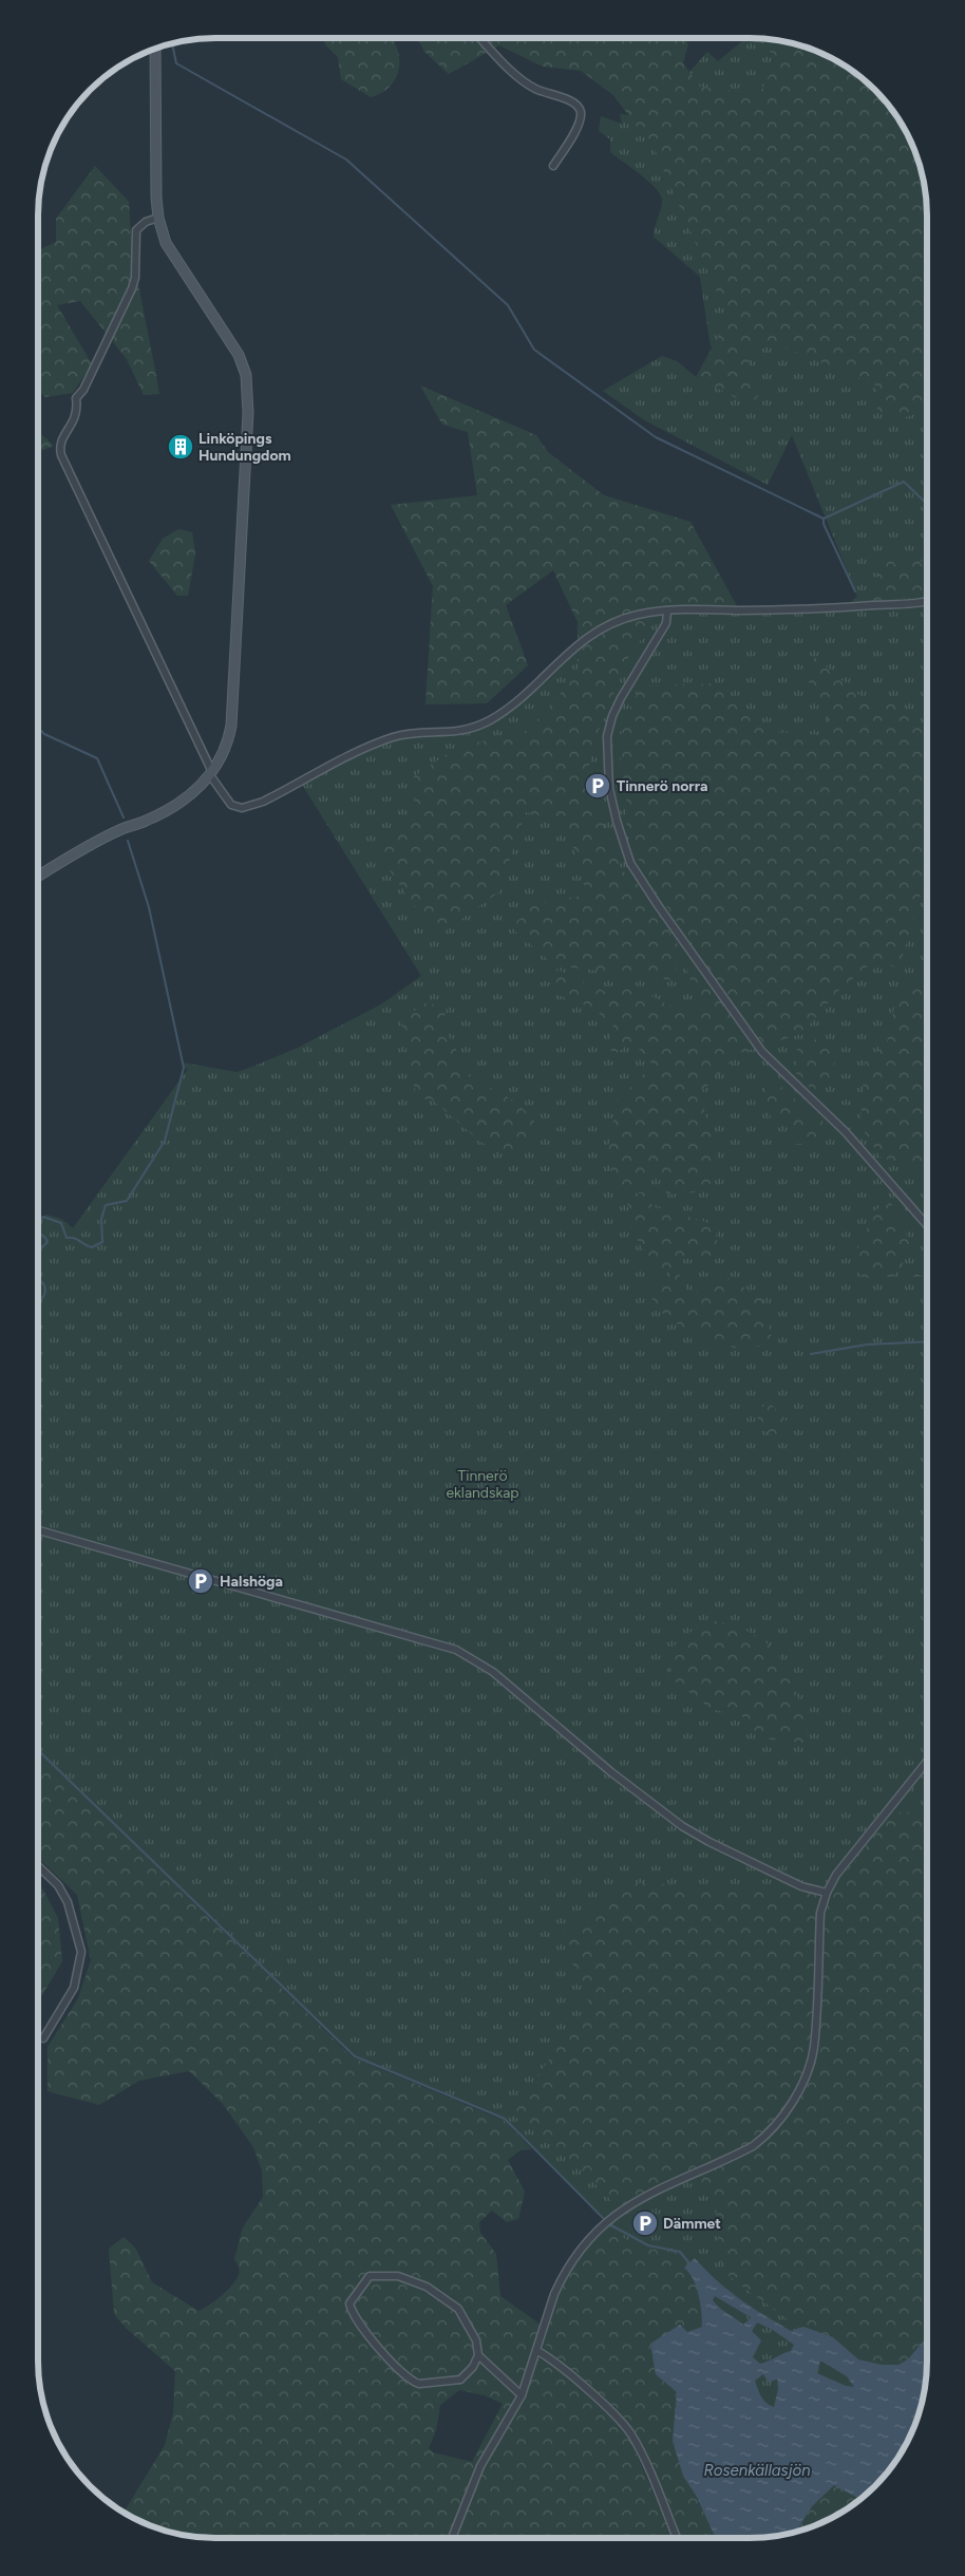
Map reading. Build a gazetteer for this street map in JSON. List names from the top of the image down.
{
  "water": ["Rosenkällasjön"],
  "parks": ["Tinnerö eklandskap"],
  "places": {
    "building": ["Linköpings Hundungdom"],
    "parking": ["Tinnerö norra", "Halshöga", "Dämmet"]
  }
}
